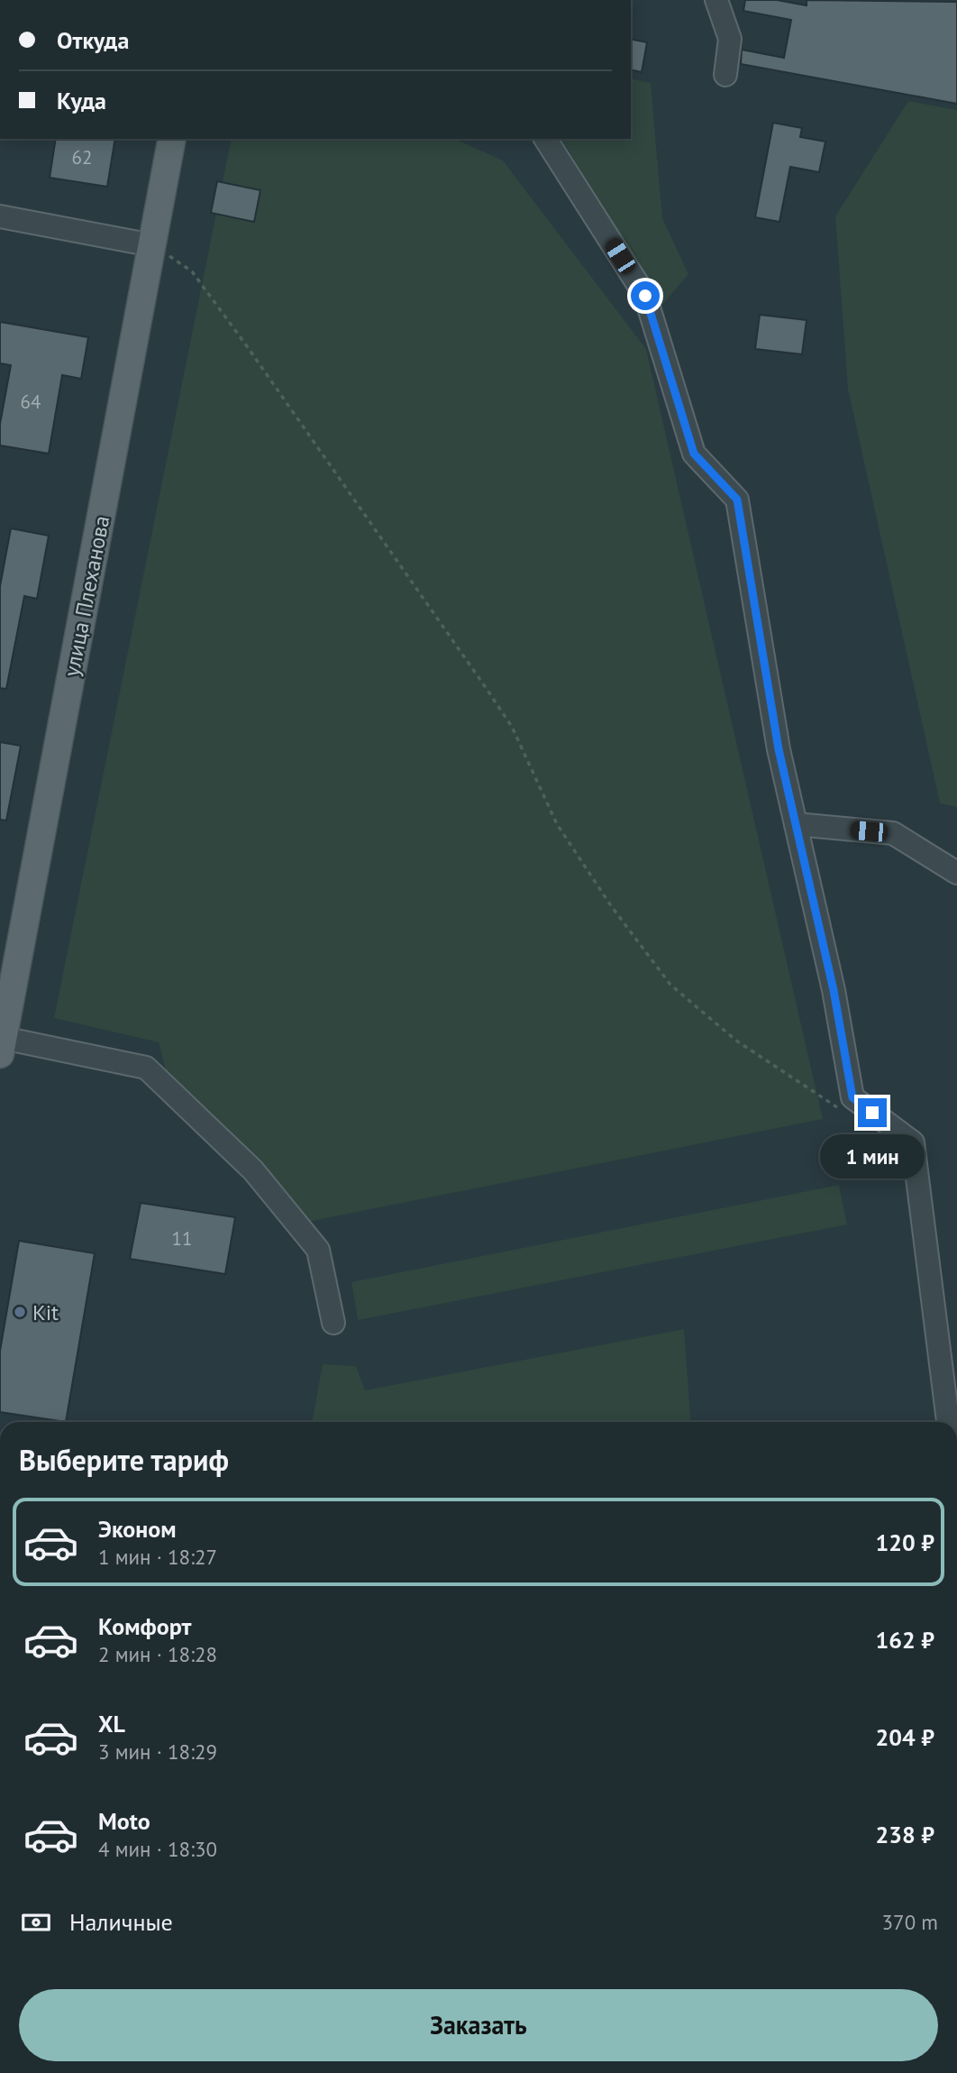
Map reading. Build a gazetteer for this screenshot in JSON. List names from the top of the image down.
{
  "streets": {
    "main road": ["улица Плеханова"]
  },
  "places": ["Kit"],
  "house_numbers": ["62", "64", "11"],
  "page": {
    "banner": ["Откуда", "Куда"],
    "bubble": "1 мин",
    "heading": "Выберите тариф",
    "list": [
      {
        "name": "Эконом",
        "note": "1 мин · 18:27",
        "value": "120 ₽"
      },
      {
        "name": "Комфорт",
        "note": "2 мин · 18:28",
        "value": "162 ₽"
      },
      {
        "name": "XL",
        "note": "3 мин · 18:29",
        "value": "204 ₽"
      },
      {
        "name": "Moto",
        "note": "4 мин · 18:30",
        "value": "238 ₽"
      }
    ],
    "pay": ["Наличные", "370 m"],
    "buttons": "Заказать"
  }
}
